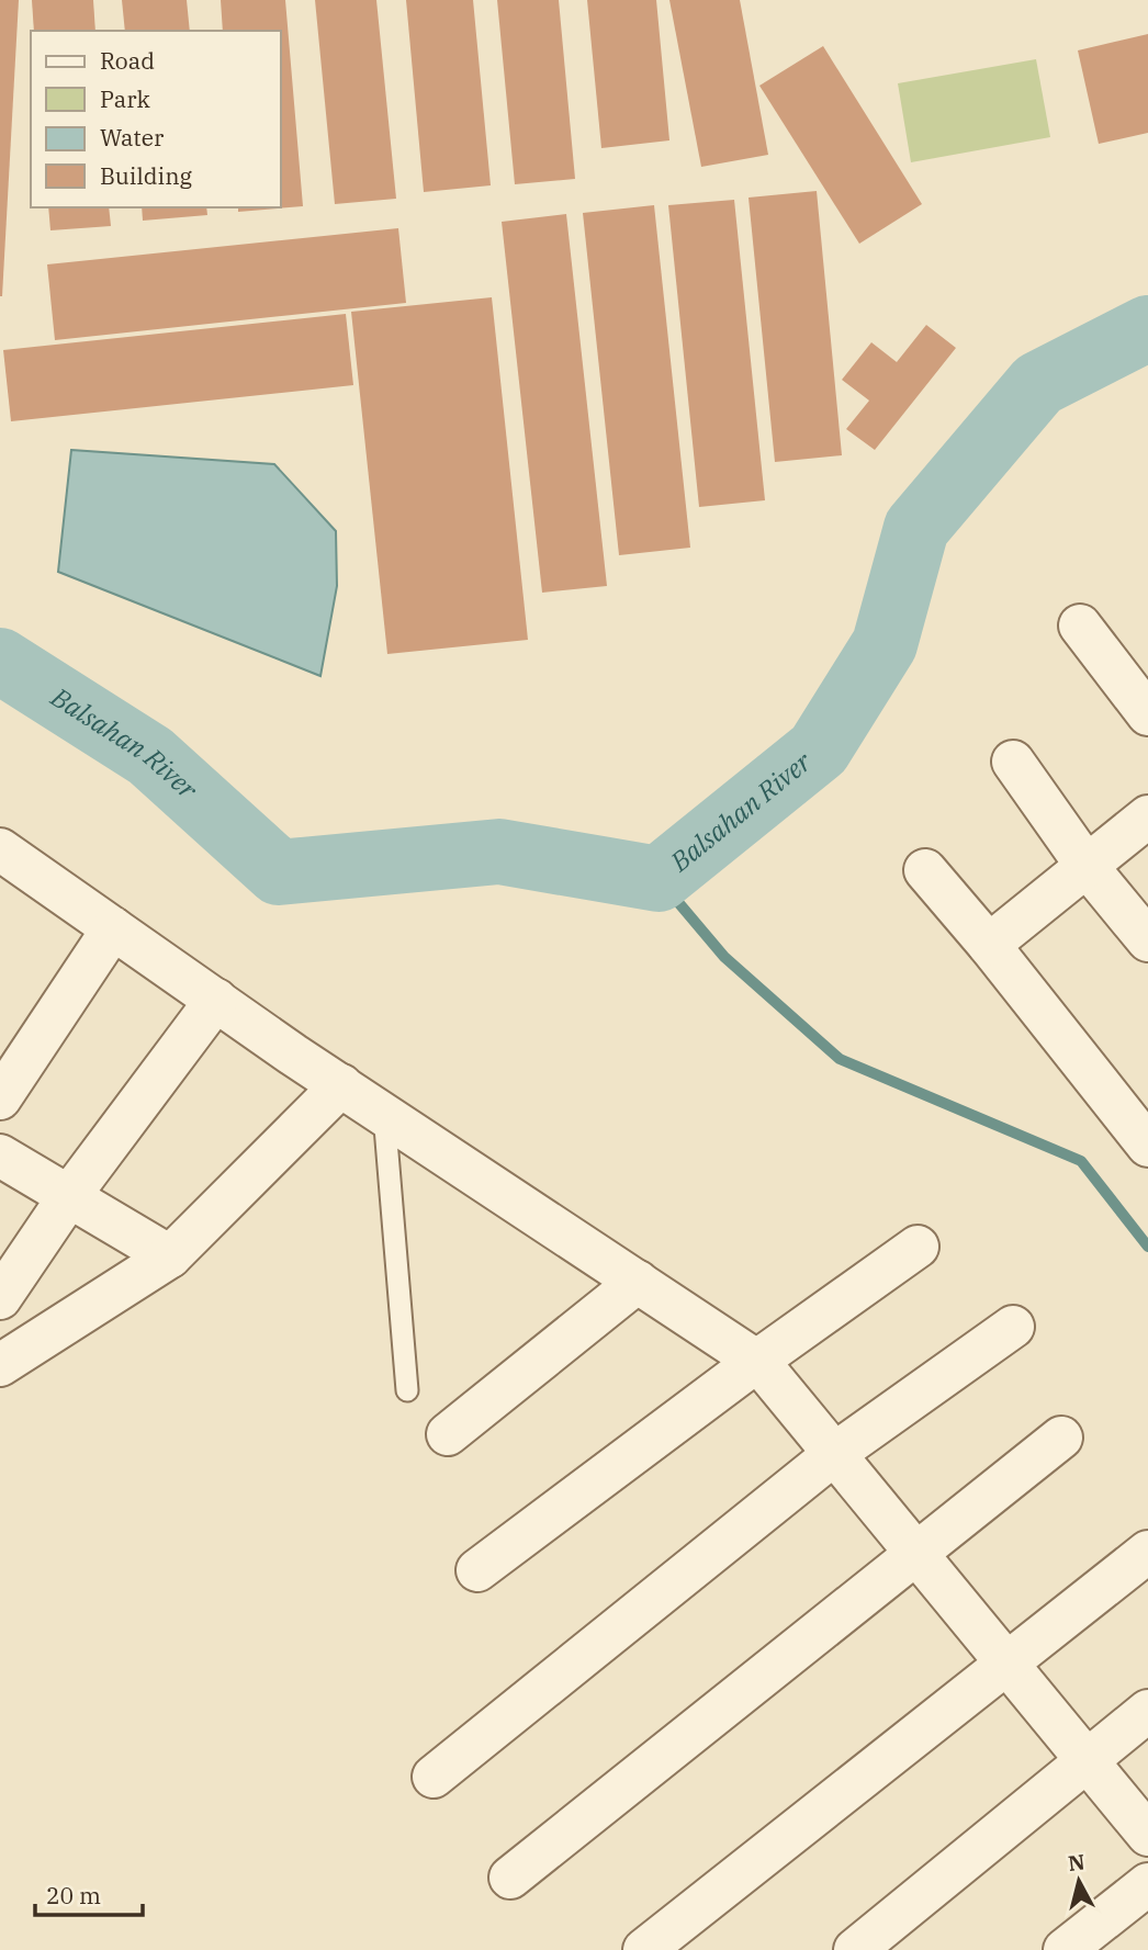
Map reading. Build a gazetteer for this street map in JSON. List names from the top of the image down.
{
  "water": ["Balsahan River"],
  "legend": [
    "Road",
    "Park",
    "Water",
    "Building"
  ],
  "scale_bar": "20 m",
  "north": "top"
}
